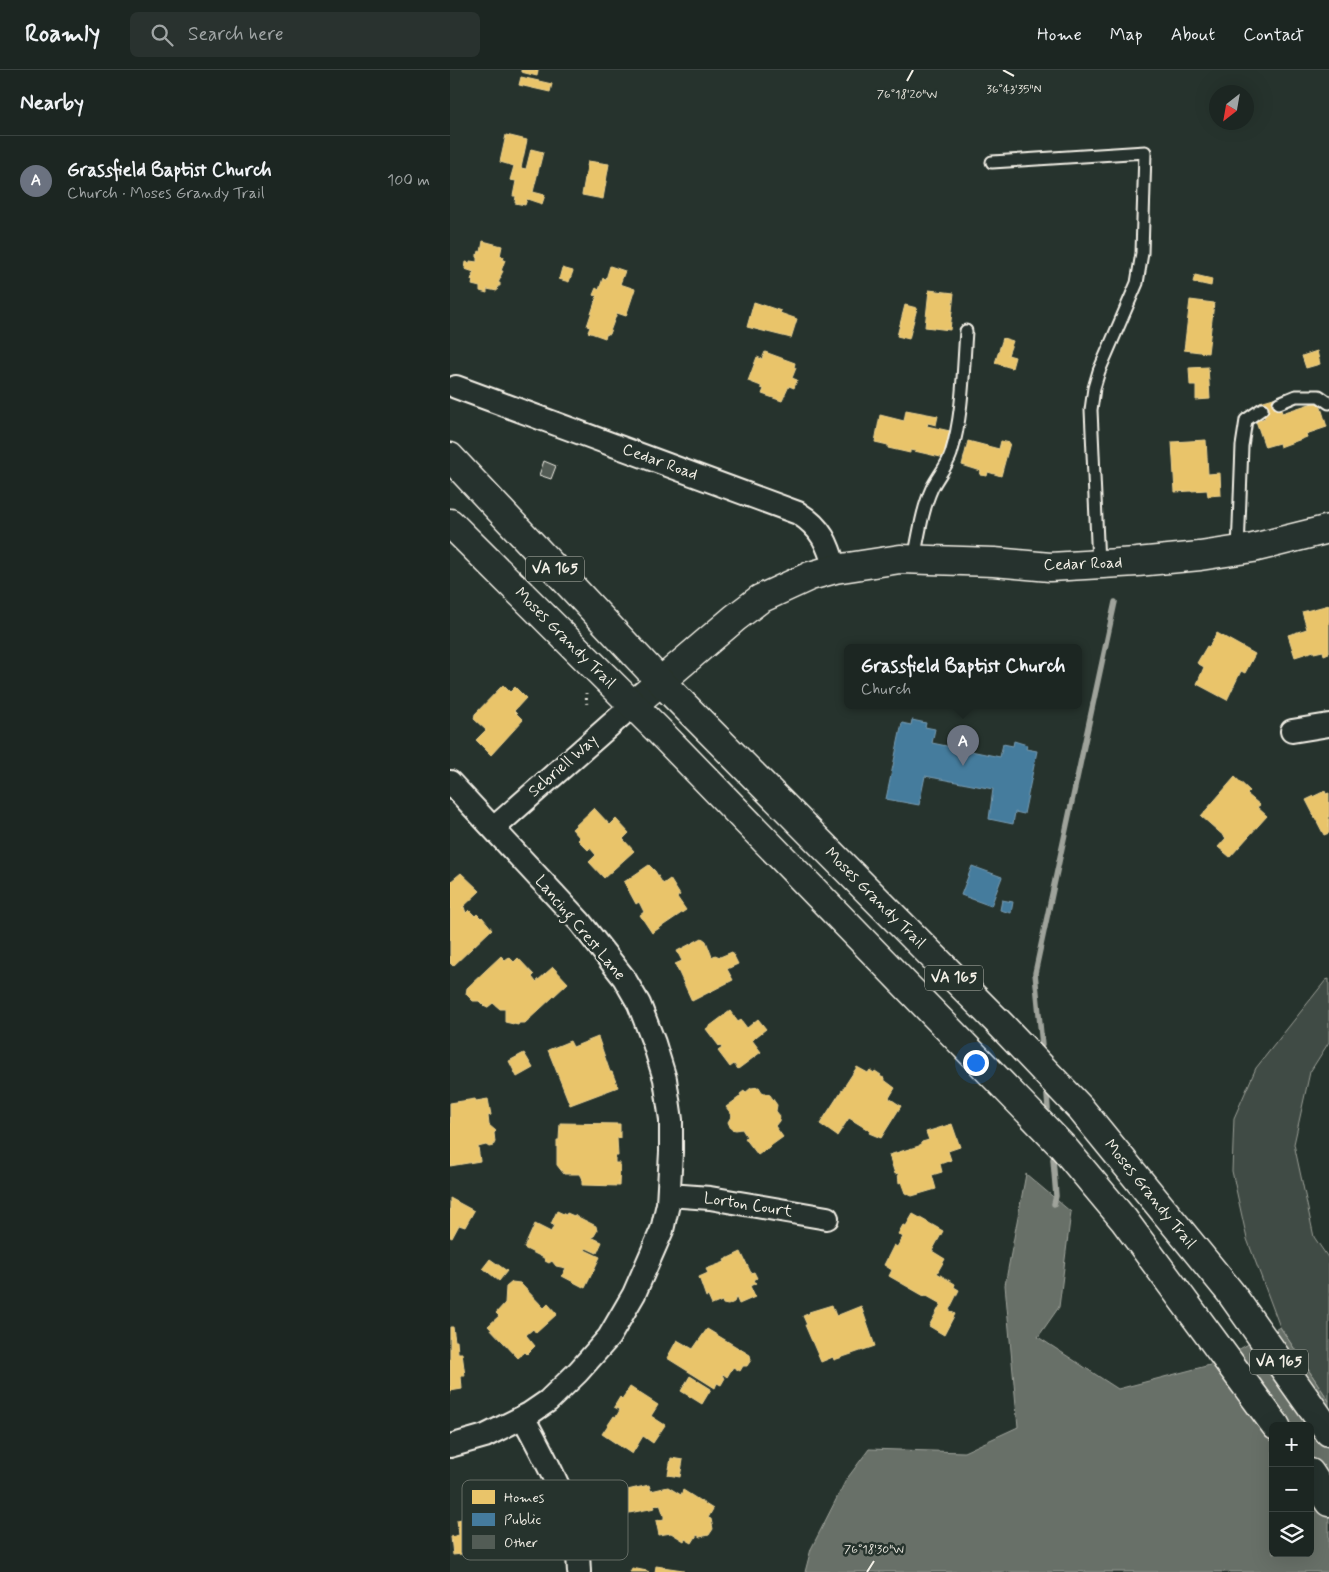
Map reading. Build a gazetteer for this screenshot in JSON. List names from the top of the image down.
{
  "streets": {
    "main road": ["Cedar Road", "VA 165", "Moses Grandy Trail"],
    "street": ["Sebriell Way", "Lancing Crest Lane", "Lorton Court"]
  },
  "crossings": [
    ["Cedar Road", "Moses Grandy Trail"],
    ["Cedar Road", "Sebriell Way"],
    ["Moses Grandy Trail", "Sebriell Way"],
    ["Sebriell Way", "Lancing Crest Lane"],
    ["Lancing Crest Lane", "Lorton Court"]
  ],
  "legend": ["Homes", "Public", "Other"],
  "north": "bottom left",
  "page": {
    "header": "Roamly",
    "search": "Search here",
    "nav": [
      "Home",
      "Map",
      "About",
      "Contact"
    ],
    "heading": "Nearby",
    "list": [
      {
        "mark": "A",
        "name": "Grassfield Baptist Church",
        "note": "Church · Moses Grandy Trail",
        "value": "100 m"
      }
    ],
    "popup": ["Grassfield Baptist Church", "Church"],
    "pins": "A",
    "map_buttons": ["+", "−"]
  },
  "coordinates": ["36°43'35\"N", "76°18'20\"W", "76°18'30\"W"]
}
